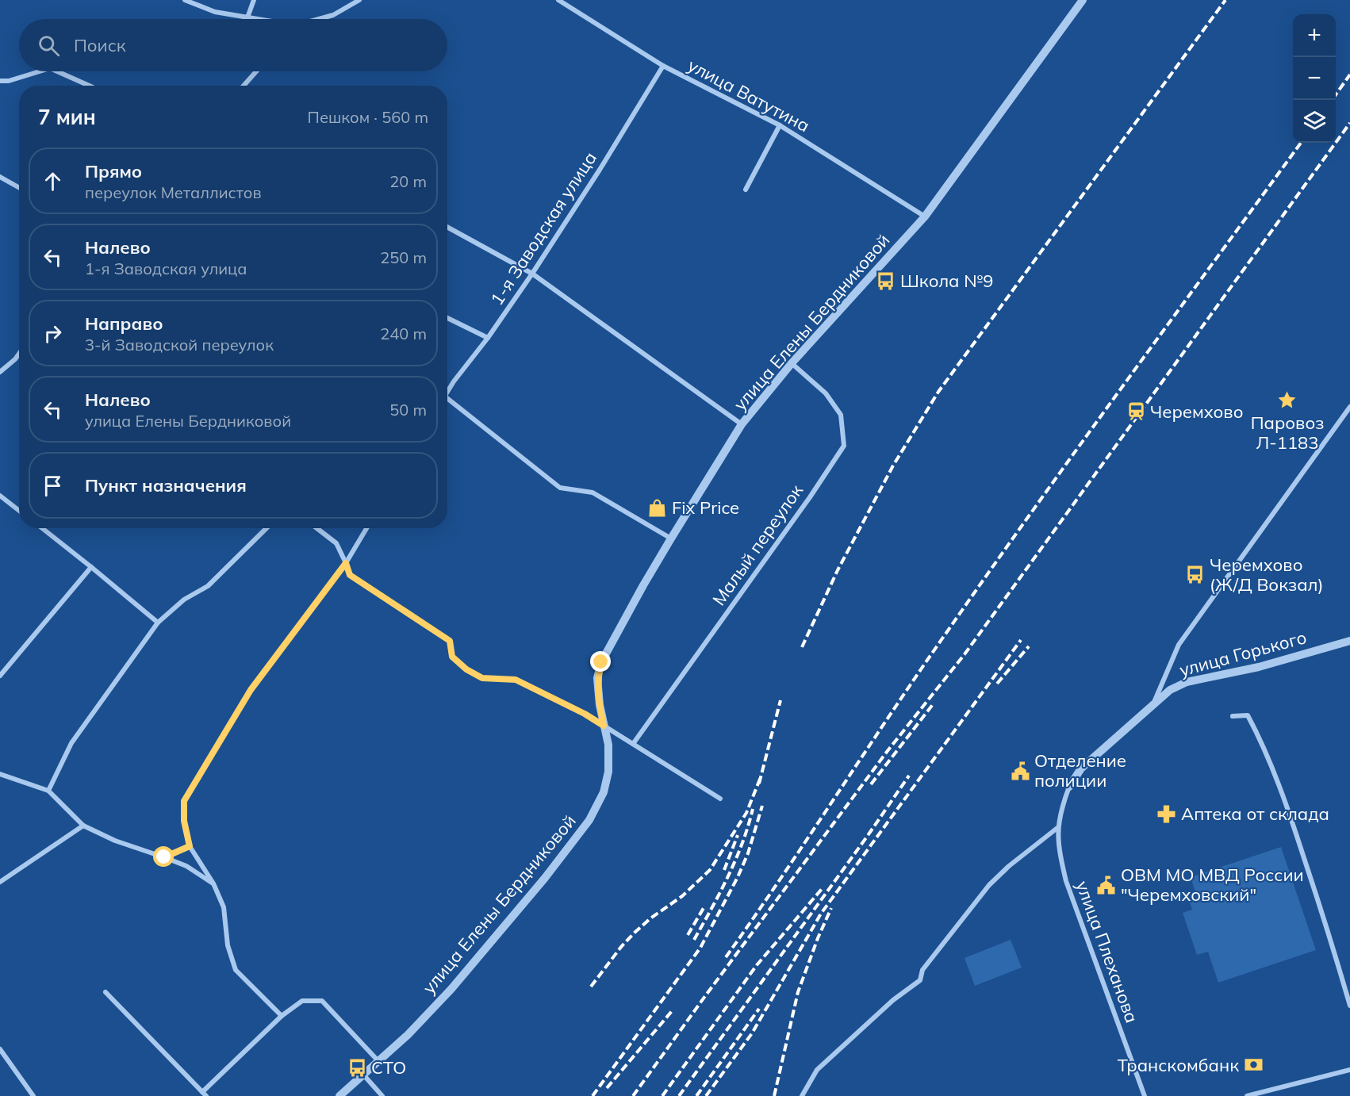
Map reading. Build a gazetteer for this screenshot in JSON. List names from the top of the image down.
{
  "streets": {
    "street": [
      "улица Ватутина",
      "1-я Заводская улица",
      "улица Елены Бердниковой",
      "Малый переулок",
      "улица Горького",
      "улица Плеханова"
    ]
  },
  "crossings": [
    ["улица Ватутина", "1-я Заводская улица"],
    ["улица Ватутина", "улица Елены Бердниковой"],
    ["улица Елены Бердниковой", "Малый переулок"],
    ["улица Горького", "улица Плеханова"]
  ],
  "places": {
    "bus stop": ["Школа №9", "Черемхово (Ж/Д Вокзал)", "СТО"],
    "place": ["Паровоз Л-1183"],
    "station": ["Черемхово"],
    "shop": ["Fix Price"],
    "public building": ["Отделение полиции", "ОВМ МО МВД России \"Черемховский\""],
    "pharmacy": ["Аптека от склада"],
    "bank": ["Транскомбанк"]
  },
  "page": {
    "map_buttons": ["+", "−"],
    "search": "Поиск",
    "heading": ["7 мин", "Пешком · 560 m"],
    "list": [
      ["Прямо", "переулок Металлистов", "20 m"],
      ["Налево", "1-я Заводская улица", "250 m"],
      ["Направо", "3-й Заводской переулок", "240 m"],
      ["Налево", "улица Елены Бердниковой", "50 m"],
      "Пункт назначения"
    ]
  }
}
